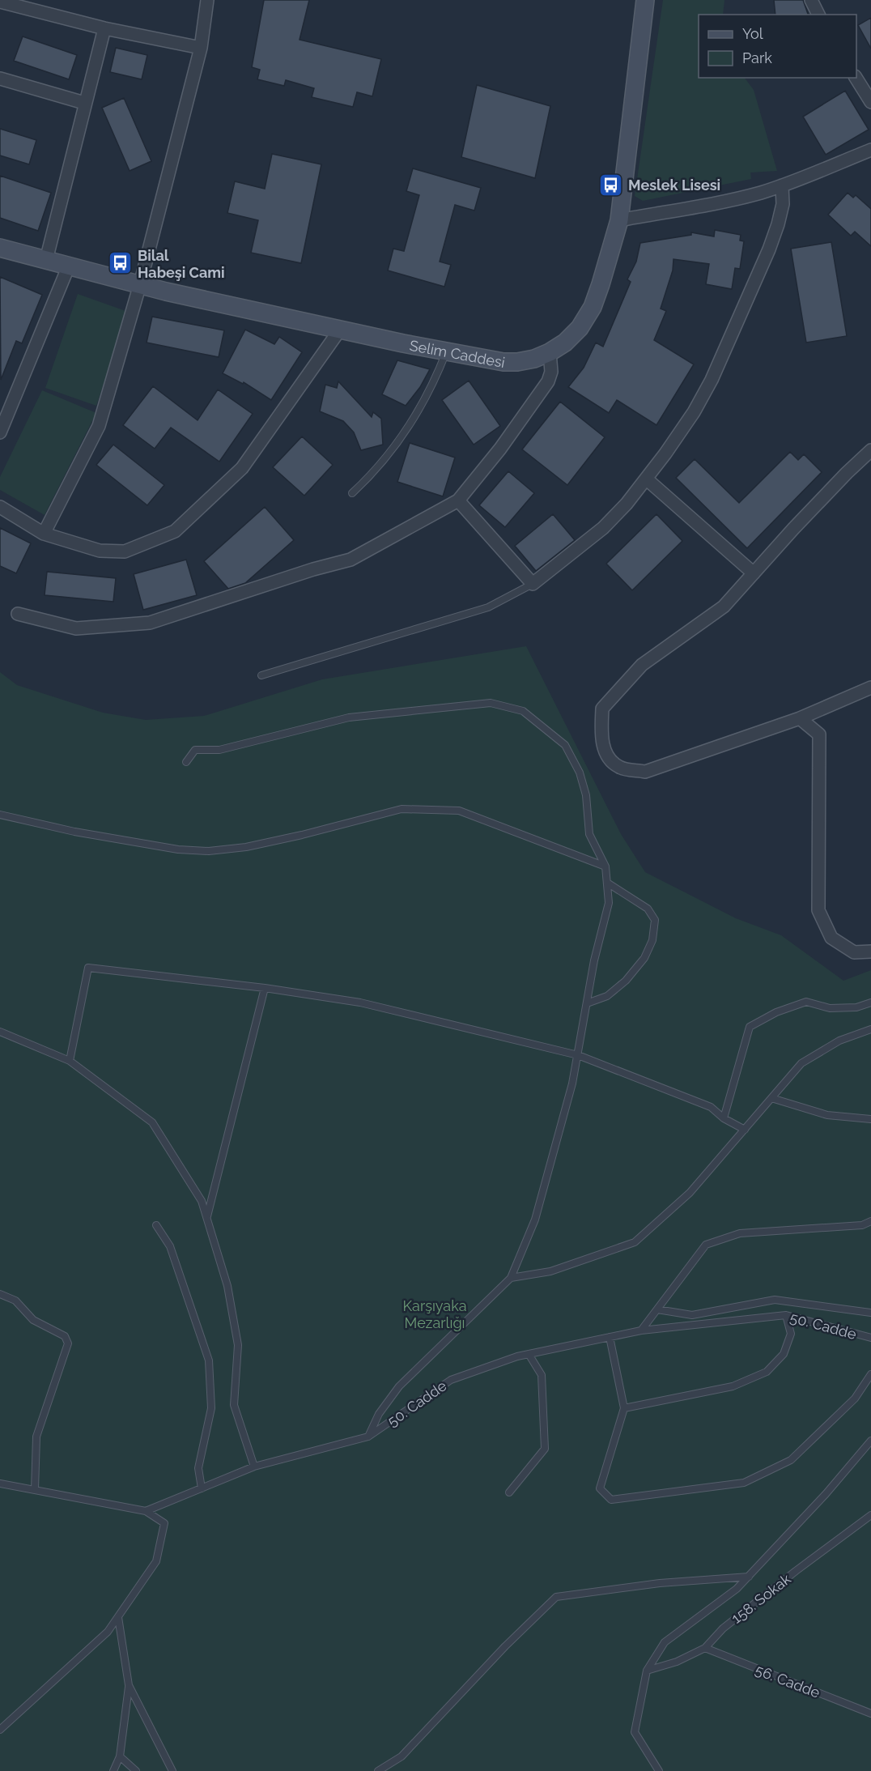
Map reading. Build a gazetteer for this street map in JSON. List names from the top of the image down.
{
  "streets": {
    "main road": ["Selim Caddesi"],
    "lane": ["50. Cadde", "158. Sokak", "56. Cadde"]
  },
  "crossings": [
    ["158. Sokak", "56. Cadde"]
  ],
  "parks": ["Karşıyaka Mezarlığı"],
  "places": {
    "bus stop": ["Meslek Lisesi", "Bilal Habeşi Cami"]
  },
  "legend": ["Yol", "Park"]
}
